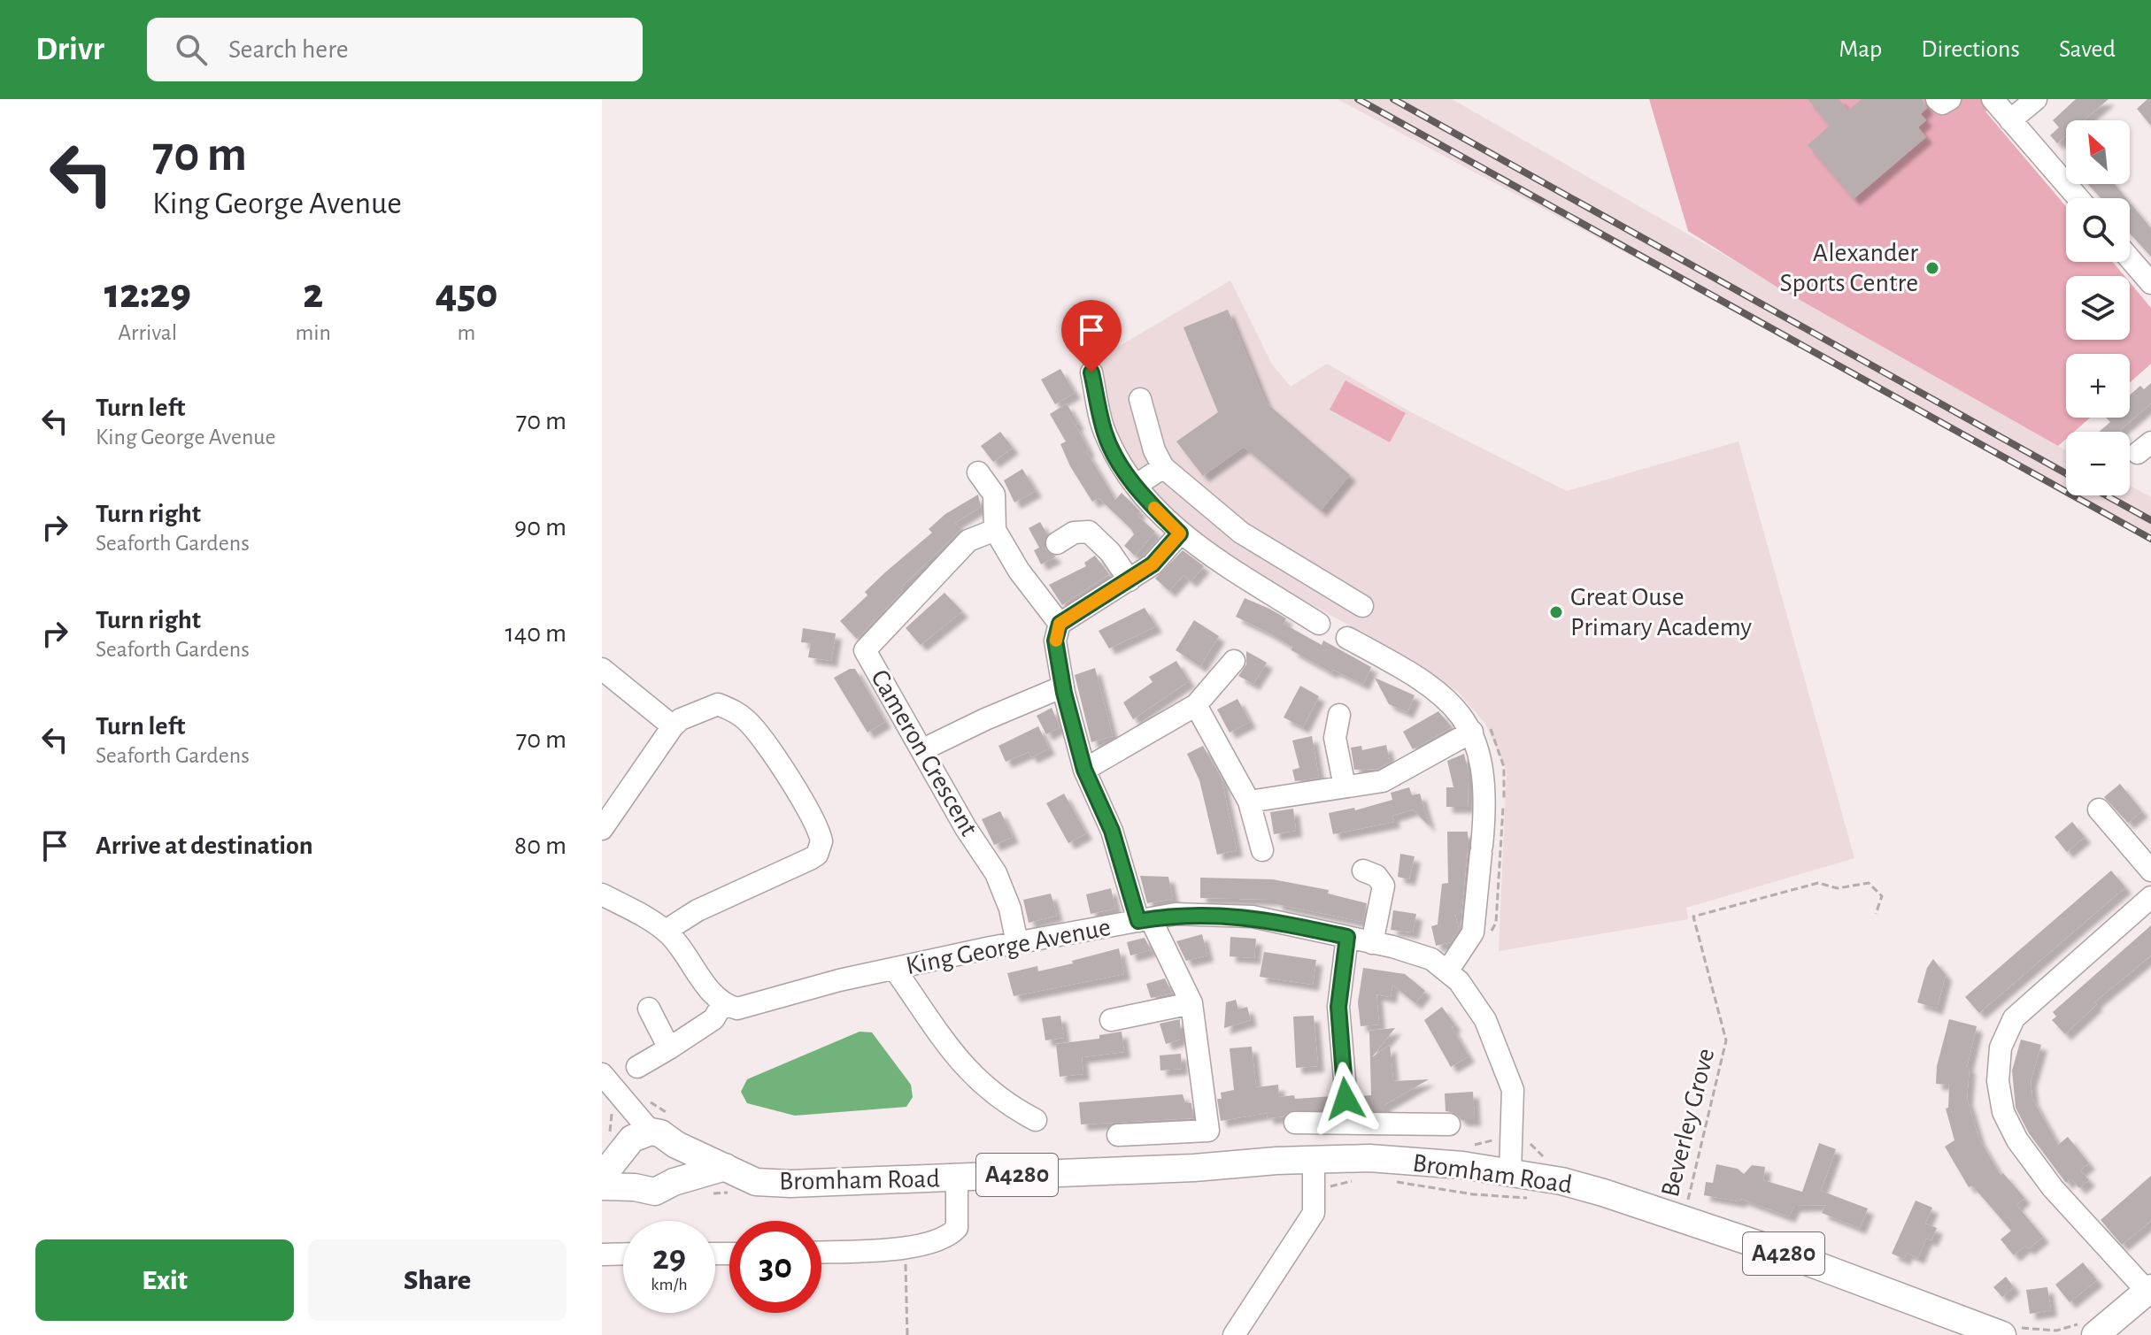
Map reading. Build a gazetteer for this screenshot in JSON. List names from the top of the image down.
{
  "streets": {
    "main road": ["Bromham Road", "A4280"],
    "street": ["Cameron Crescent", "King George Avenue"],
    "path": ["Beverley Grove"]
  },
  "crossings": [
    ["Cameron Crescent", "King George Avenue"],
    ["King George Avenue", "Bromham Road"],
    ["Beverley Grove", "Bromham Road"],
    ["Bromham Road", "A4280"]
  ],
  "places": ["Alexander Sports Centre", "Great Ouse Primary Academy"],
  "north": "top left",
  "page": {
    "header": "Drivr",
    "search": "Search here",
    "nav": ["Map", "Directions", "Saved"],
    "turn": ["70 m", "King George Avenue"],
    "map_buttons": ["+", "−"],
    "eta": [
      "12:29",
      "Arrival",
      "2",
      "min",
      "450",
      "m"
    ],
    "list": [
      {
        "name": "Turn left",
        "note": "King George Avenue",
        "value": "70 m"
      },
      {
        "name": "Turn right",
        "note": "Seaforth Gardens",
        "value": "90 m"
      },
      {
        "name": "Turn right",
        "note": "Seaforth Gardens",
        "value": "140 m"
      },
      {
        "name": "Turn left",
        "note": "Seaforth Gardens",
        "value": "70 m"
      },
      {
        "name": "Arrive at destination",
        "value": "80 m"
      }
    ],
    "speed": "29 km/h",
    "limit": "30",
    "buttons": ["Exit", "Share"]
  }
}
